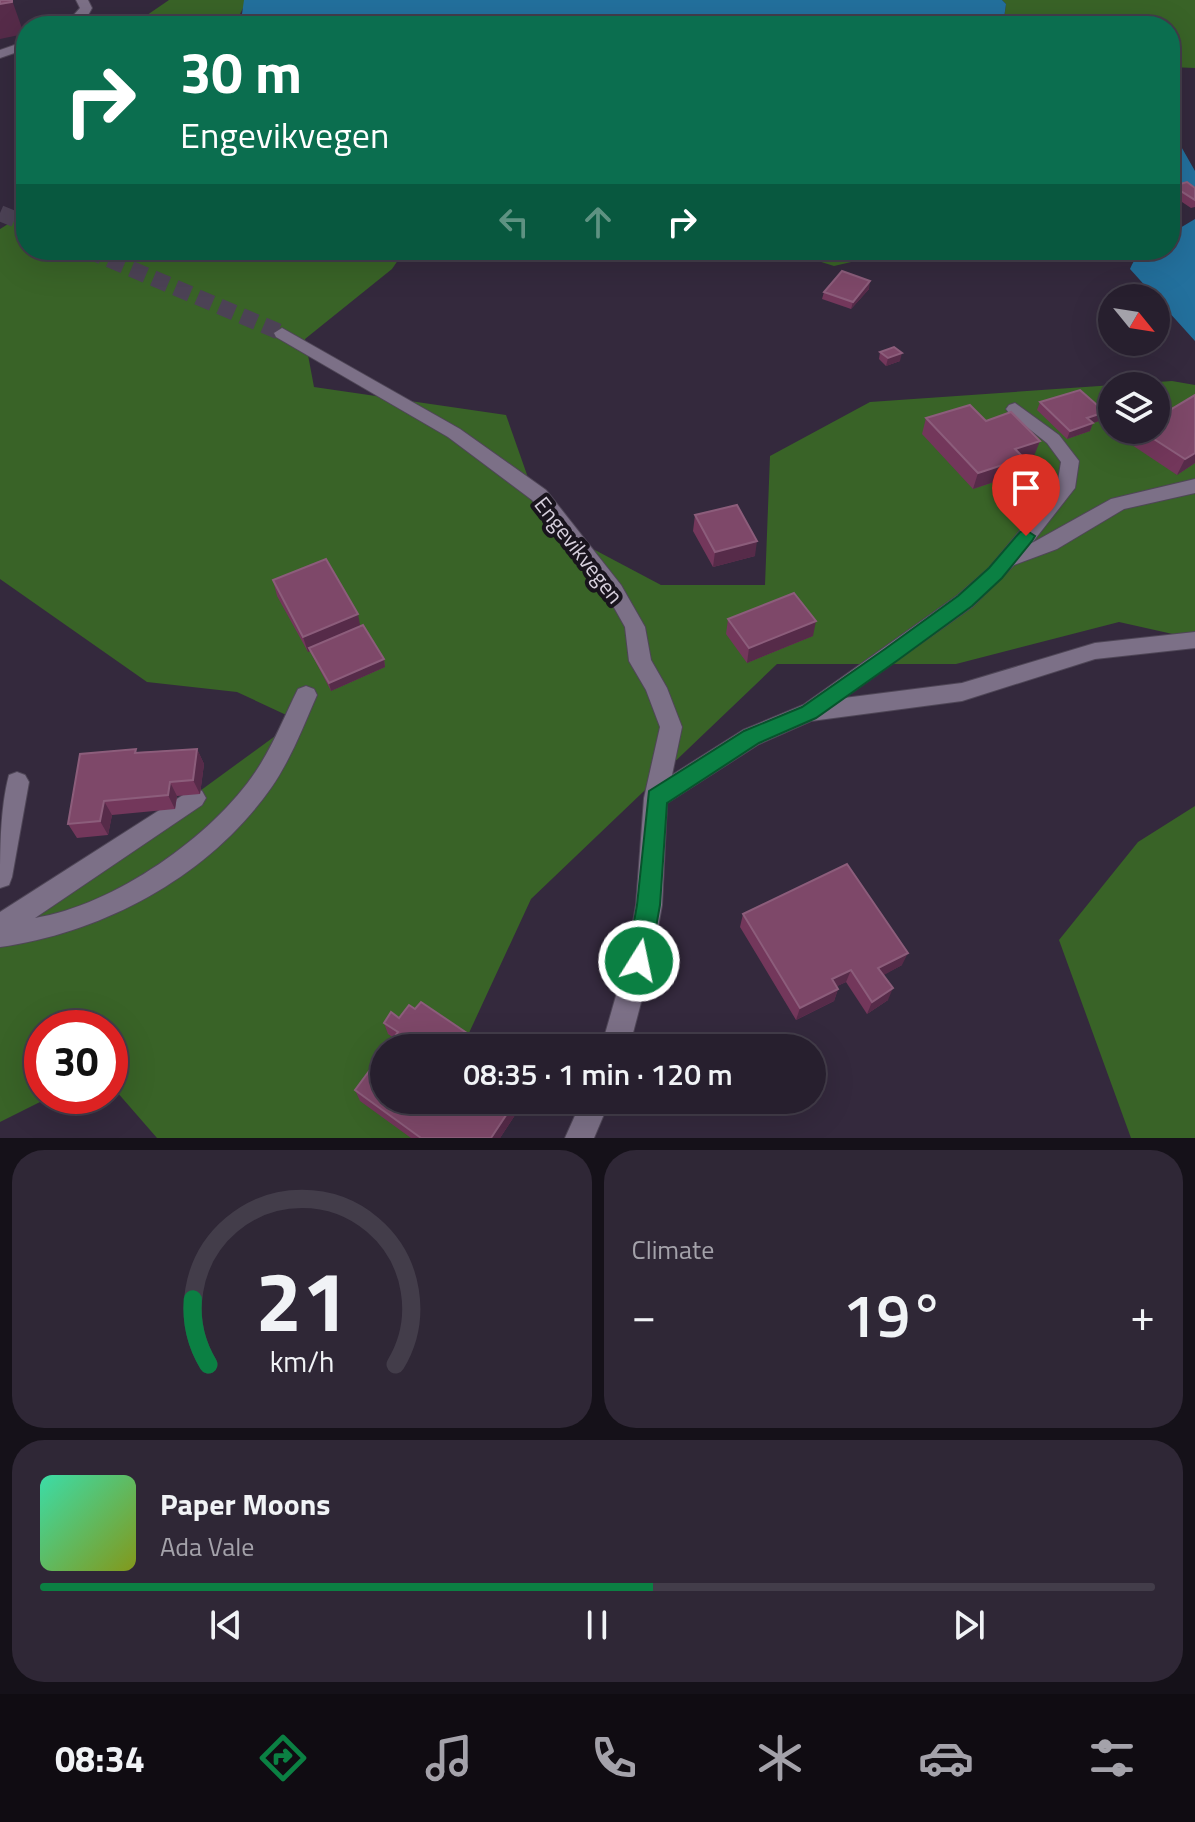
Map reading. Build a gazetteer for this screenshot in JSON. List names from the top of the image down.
{
  "streets": {
    "street": ["Engevikvegen"]
  },
  "north": "bottom right",
  "page": {
    "turn": ["30 m", "Engevikvegen"],
    "limit": "30",
    "trip": "08:35 · 1 min · 120 m",
    "tile": "Climate",
    "heat": ["−", "19°", "+"],
    "song": ["Paper Moons", "Ada Vale"],
    "tabs": "08:34",
    "gauge": ["21", "km/h"]
  }
}
